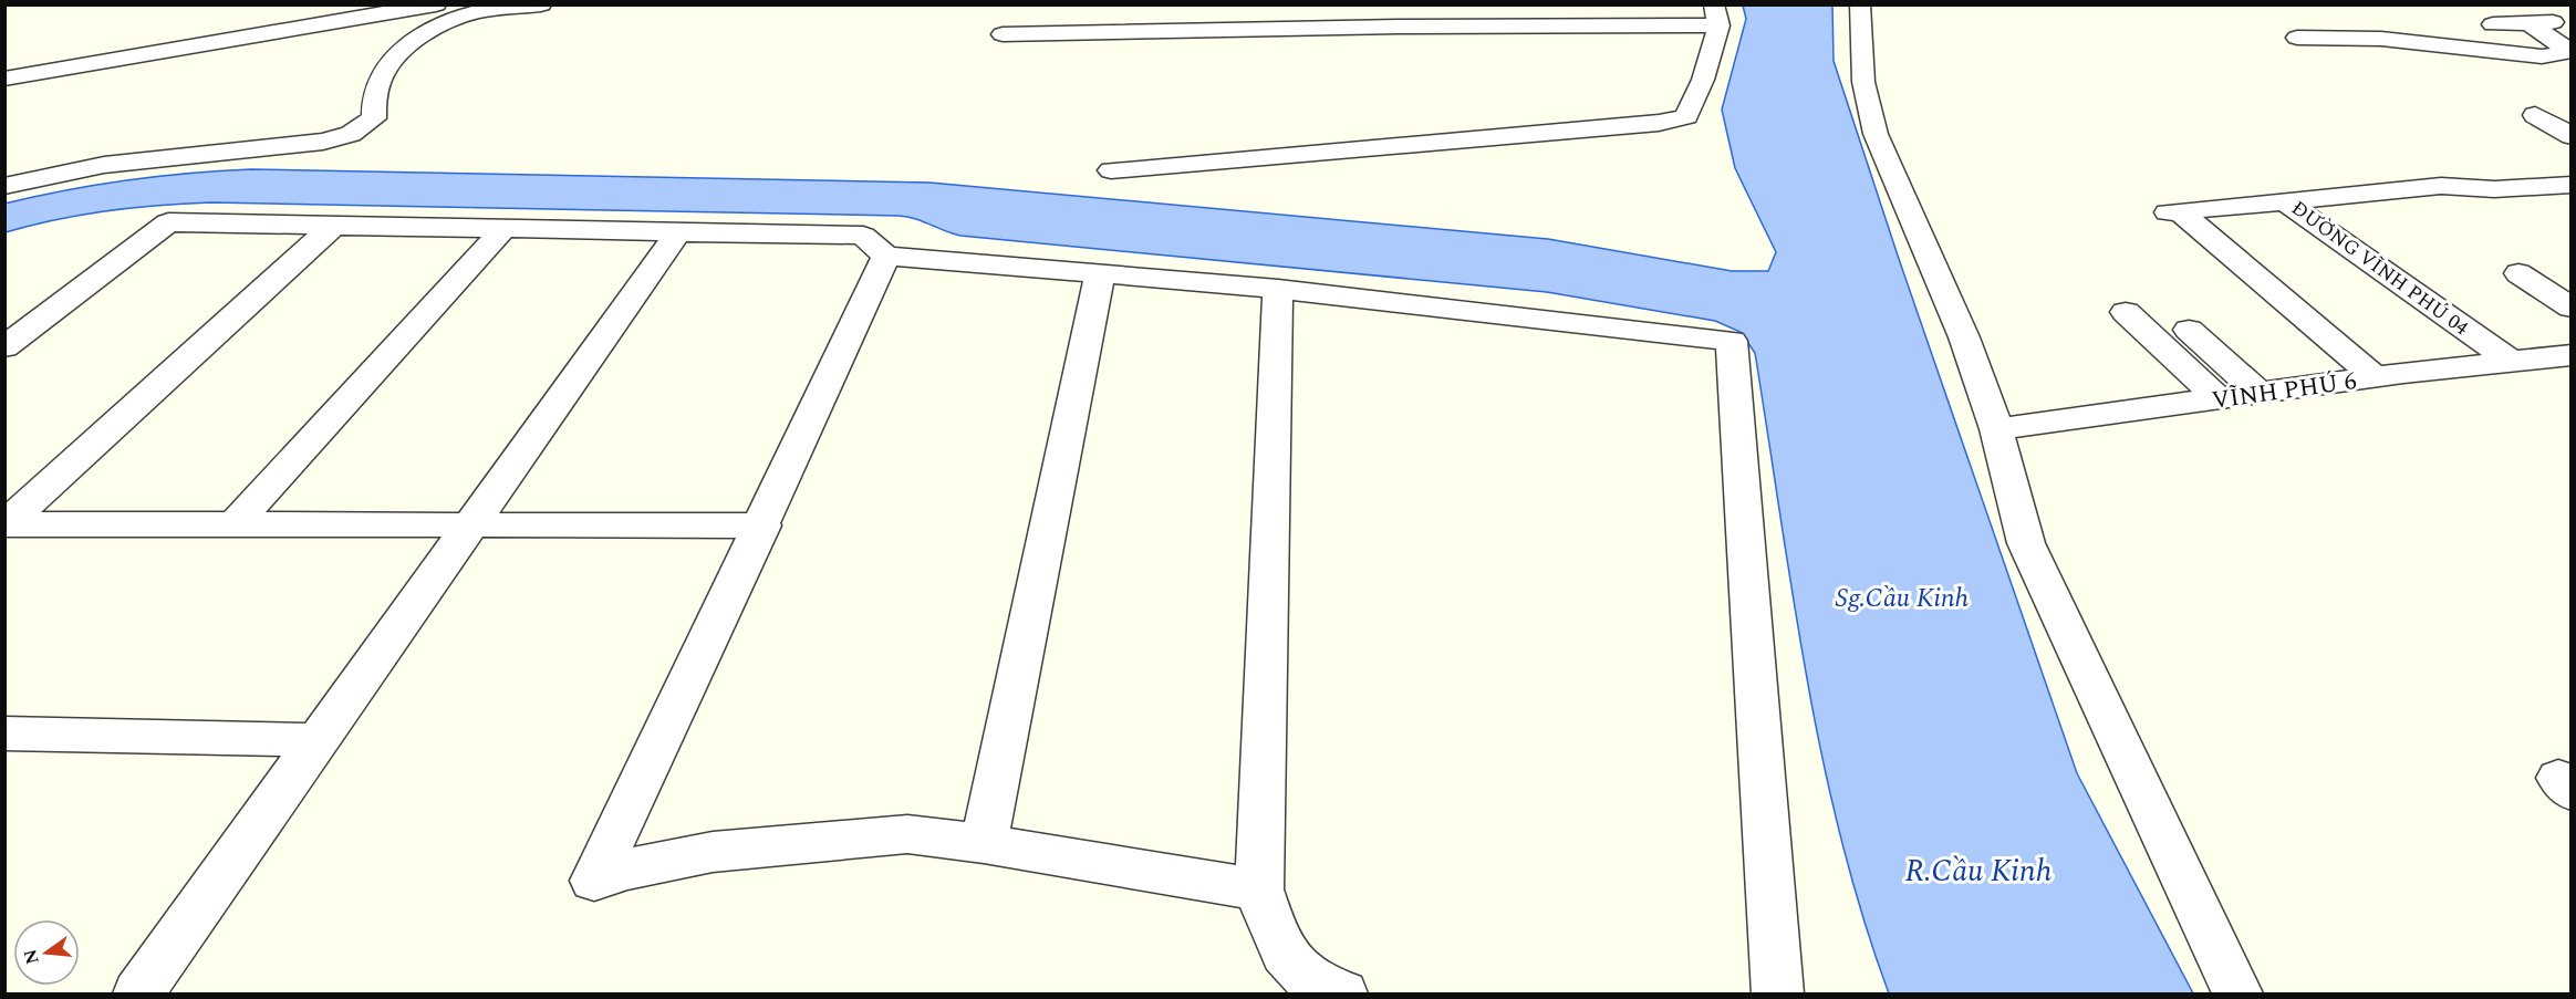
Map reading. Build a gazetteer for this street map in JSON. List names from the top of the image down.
{
  "streets": {
    "street": ["ĐƯỜNG VĨNH PHÚ 04", "VĨNH PHÚ 6"]
  },
  "crossings": [
    ["ĐƯỜNG VĨNH PHÚ 04", "VĨNH PHÚ 6"]
  ],
  "water": ["Sg.Cầu Kinh", "R.Cầu Kinh"],
  "north": "left"
}
